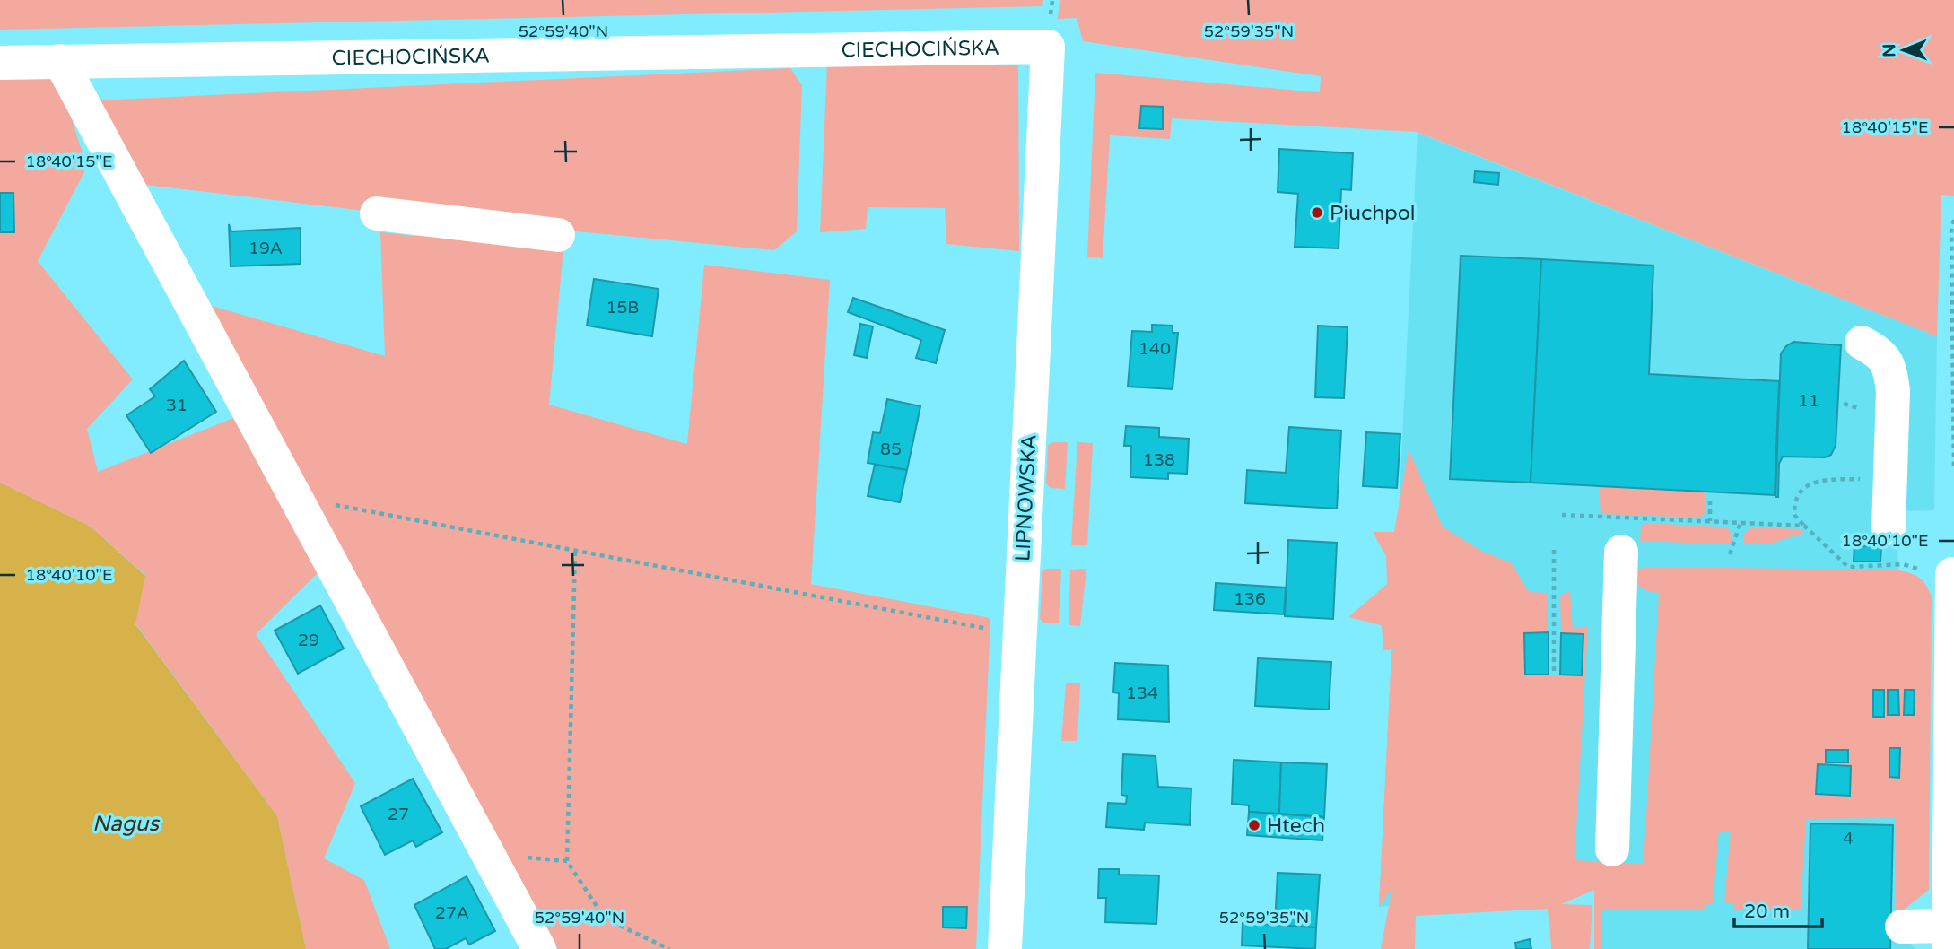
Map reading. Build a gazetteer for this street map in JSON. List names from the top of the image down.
{
  "streets": {
    "street": ["CIECHOCIŃSKA", "LIPNOWSKA"]
  },
  "crossings": [
    ["CIECHOCIŃSKA", "LIPNOWSKA"]
  ],
  "water": ["Nagus"],
  "places": ["Piuchpol", "Htech"],
  "house_numbers": [
    "19A",
    "15B",
    "140",
    "11",
    "31",
    "85",
    "138",
    "136",
    "29",
    "134",
    "27",
    "4",
    "27A"
  ],
  "scale_bar": "20 m",
  "north": "left",
  "coordinates": [
    "52°59'40\"N",
    "52°59'35\"N",
    "18°40'15\"E",
    "18°40'10\"E"
  ]
}
